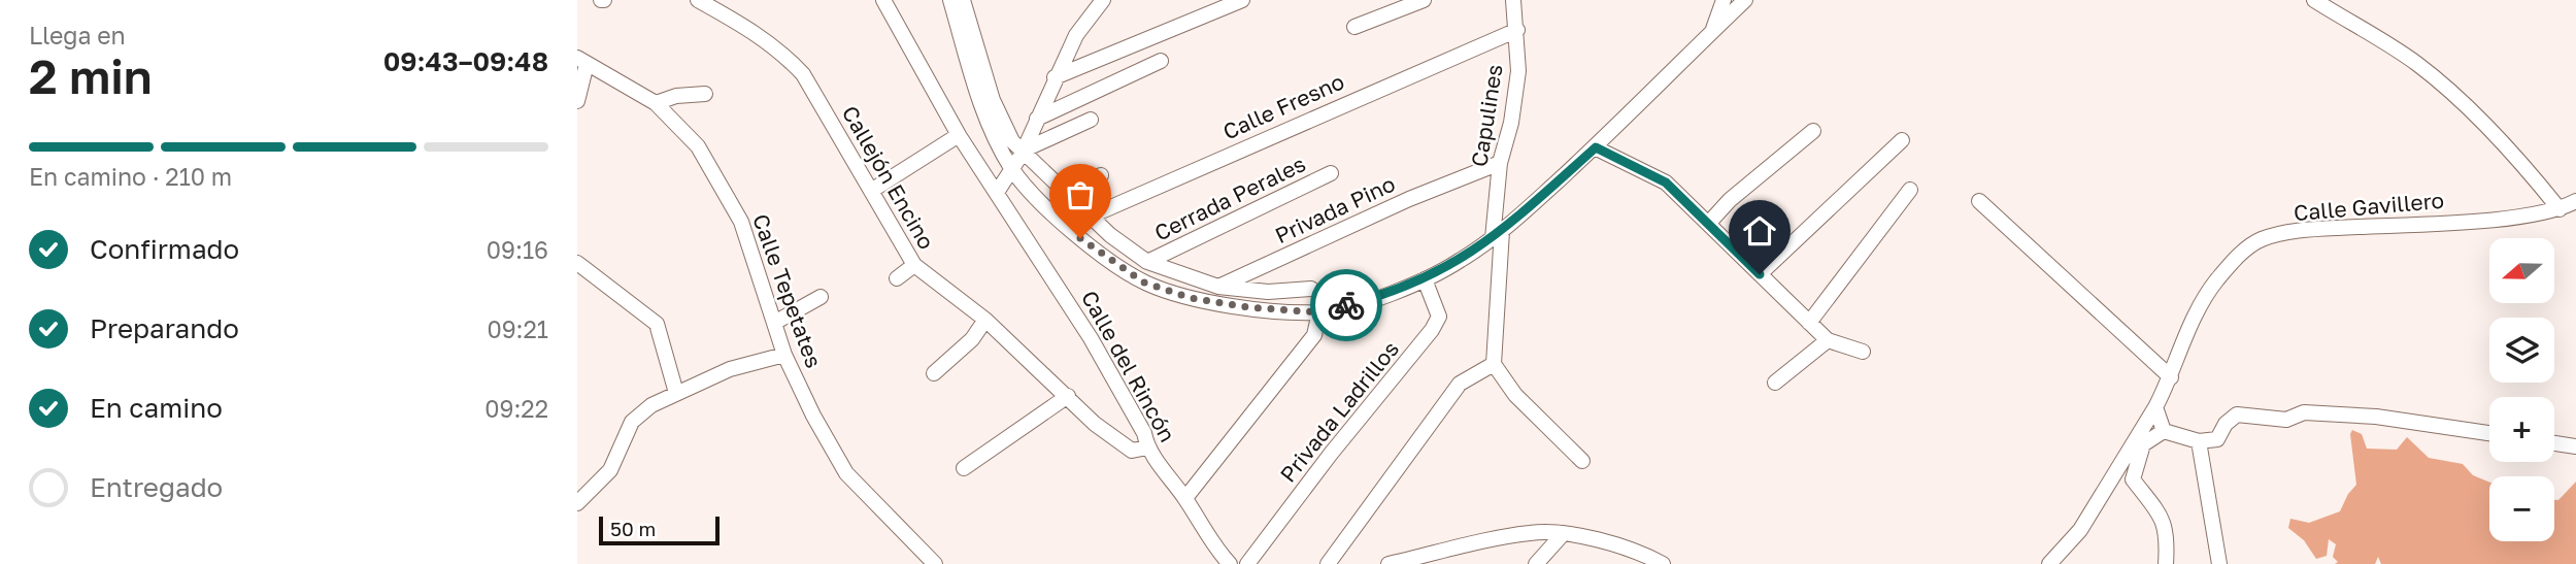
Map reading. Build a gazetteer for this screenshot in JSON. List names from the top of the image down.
{
  "streets": {
    "street": [
      "Calle Fresno",
      "Capulines",
      "Callejón Encino",
      "Cerrada Perales",
      "Calle Gavillero",
      "Privada Pino",
      "Calle Tepetates",
      "Calle del Rincón",
      "Privada Ladrillos"
    ]
  },
  "crossings": [
    ["Calle Fresno", "Capulines"],
    ["Capulines", "Privada Pino"],
    ["Callejón Encino", "Calle del Rincón"]
  ],
  "scale_bar": "50 m",
  "north": "left",
  "page": {
    "heading": ["2 min", "Llega en", "09:43–09:48"],
    "bar": "En camino · 210 m",
    "list": [
      ["Confirmado", "09:16"],
      ["Preparando", "09:21"],
      ["En camino", "09:22"],
      "Entregado"
    ],
    "map_buttons": ["+", "−"],
    "scale": "50 m"
  }
}
